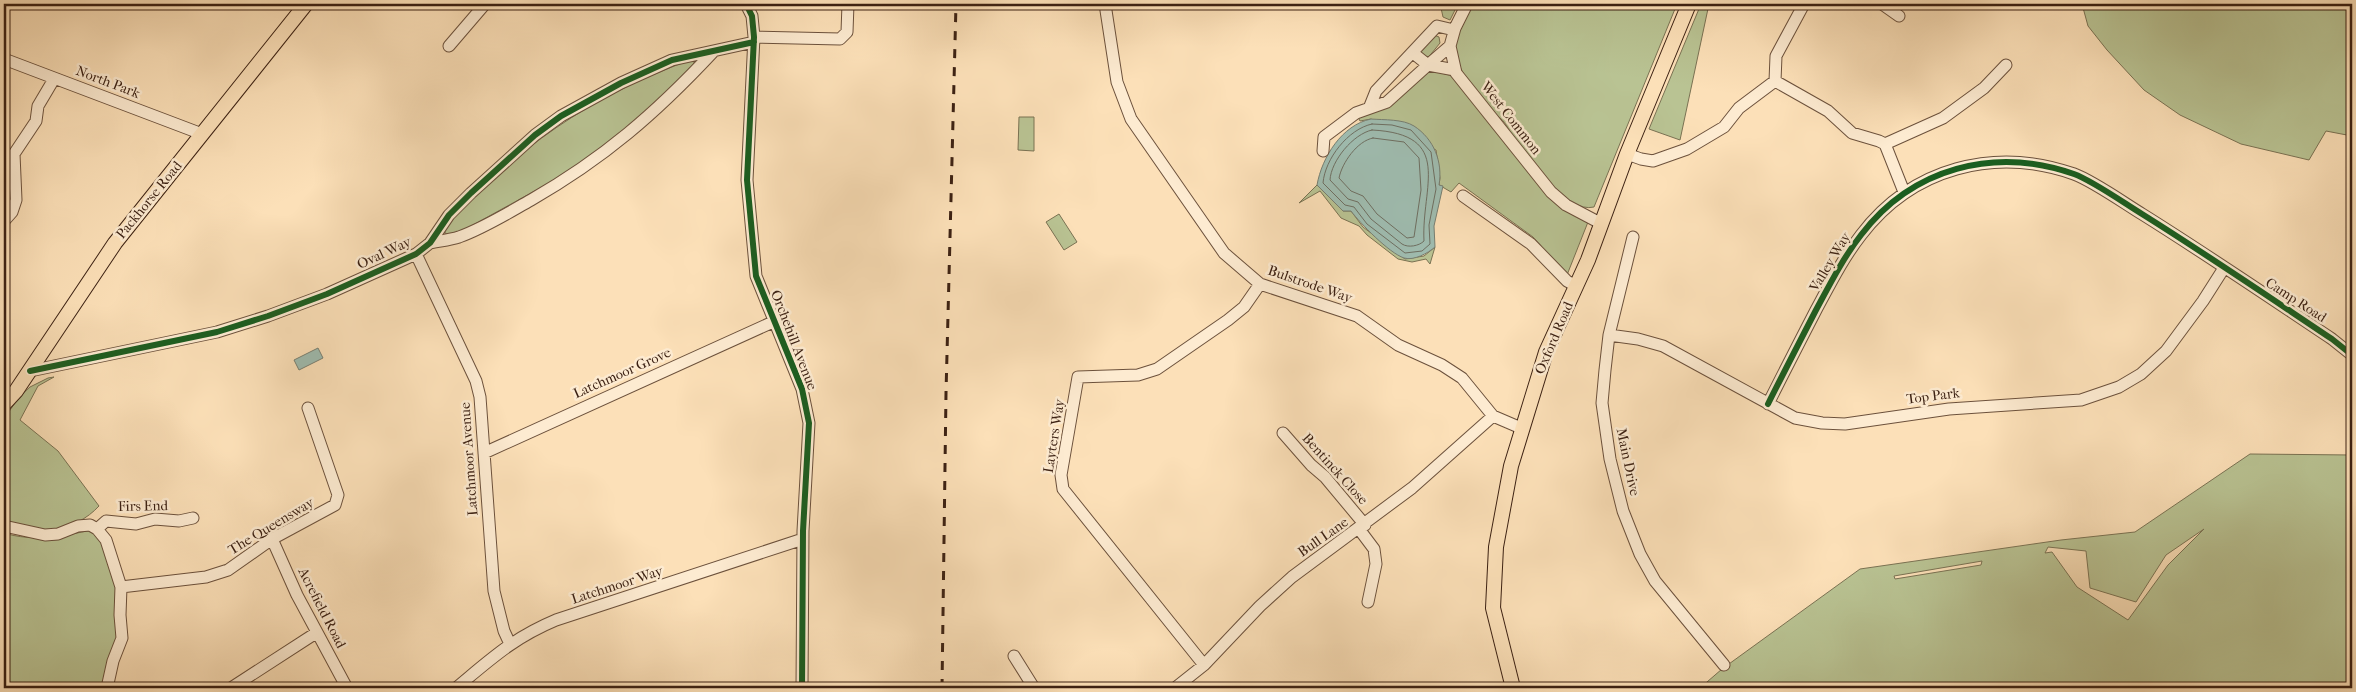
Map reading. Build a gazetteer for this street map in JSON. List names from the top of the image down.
{
  "streets": {
    "main road": ["Packhorse Road", "Oxford Road"],
    "street": [
      "North Park",
      "West Common",
      "Oval Way",
      "Valley Way",
      "Bulstrode Way",
      "Camp Road",
      "Orchehill Avenue",
      "Latchmoor Grove",
      "Top Park",
      "Layters Way",
      "Latchmoor Avenue",
      "Main Drive",
      "Bentinck Close",
      "Firs End",
      "The Queensway",
      "Bull Lane",
      "Latchmoor Way",
      "Acrefield Road"
    ]
  },
  "crossings": [
    ["North Park", "Packhorse Road"],
    ["West Common", "Oxford Road"],
    ["Packhorse Road", "Oval Way"],
    ["Oval Way", "Orchehill Avenue"],
    ["Oval Way", "Latchmoor Avenue"],
    ["Valley Way", "Camp Road"],
    ["Valley Way", "Top Park"],
    ["Bulstrode Way", "Oxford Road"],
    ["Bulstrode Way", "Layters Way"],
    ["Bulstrode Way", "Bull Lane"],
    ["Camp Road", "Top Park"],
    ["Orchehill Avenue", "Latchmoor Grove"],
    ["Orchehill Avenue", "Latchmoor Way"],
    ["Latchmoor Grove", "Latchmoor Avenue"],
    ["Top Park", "Main Drive"],
    ["Layters Way", "Bull Lane"],
    ["Latchmoor Avenue", "Latchmoor Way"],
    ["Bentinck Close", "Bull Lane"],
    ["The Queensway", "Acrefield Road"]
  ]
}
